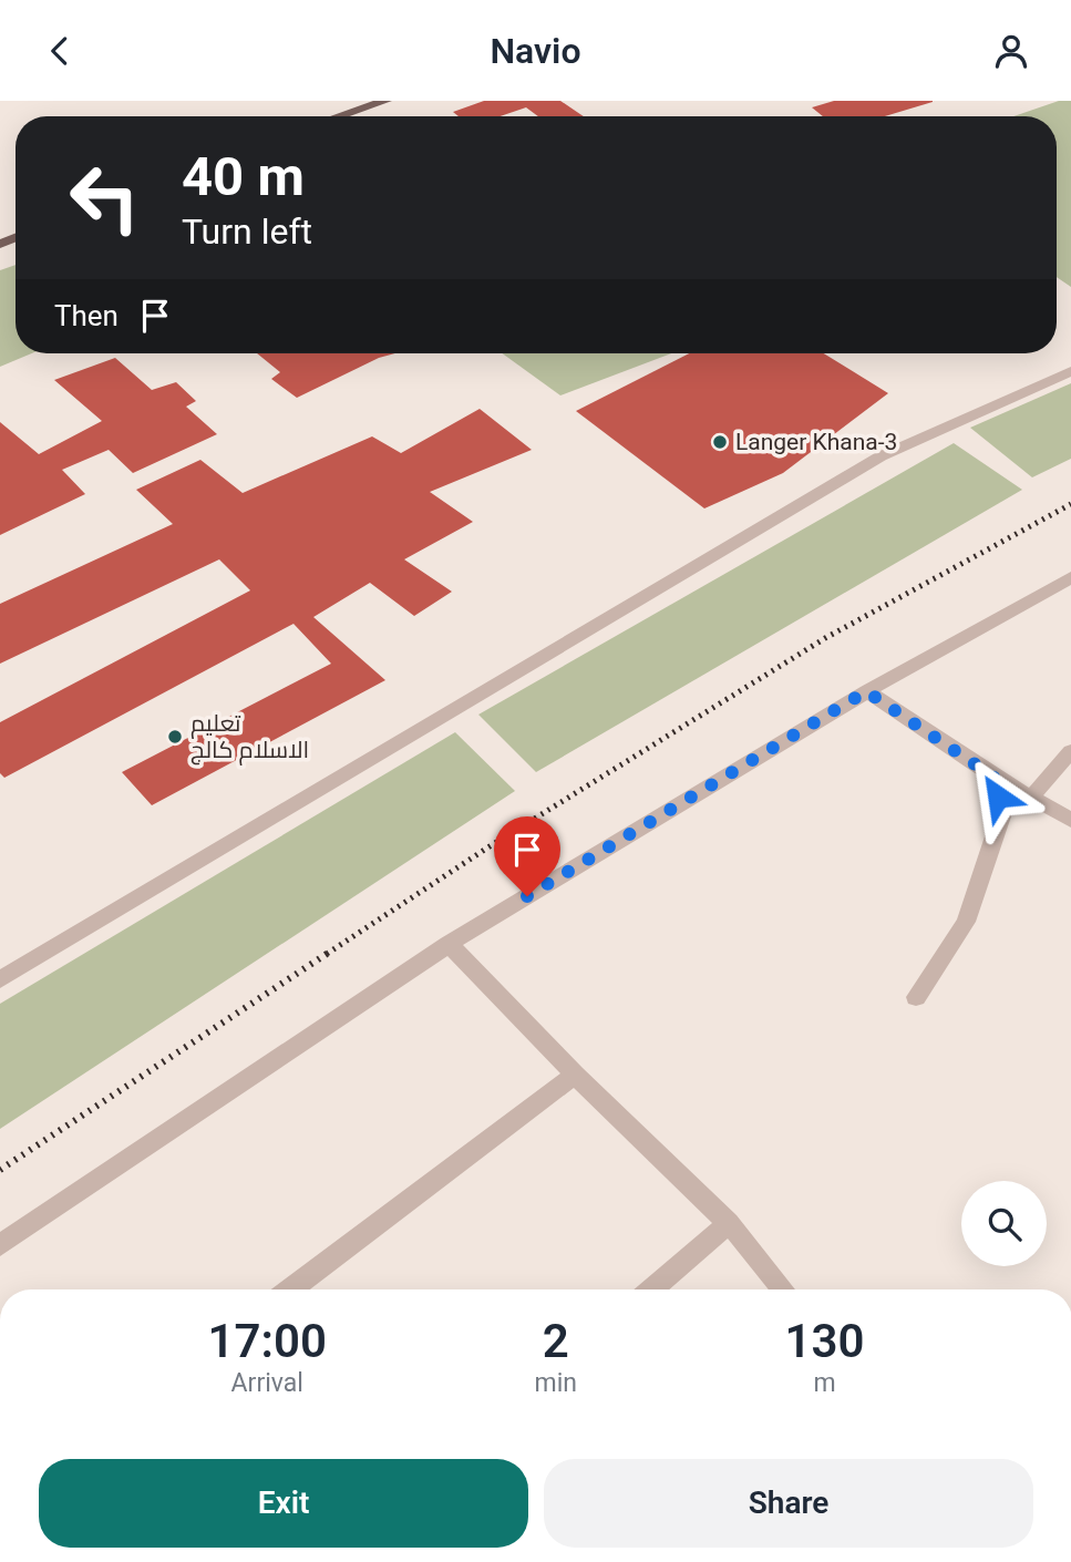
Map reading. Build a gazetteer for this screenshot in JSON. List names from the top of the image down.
{
  "places": ["Langer Khana-3", "تعلیم الاسلام کالج"],
  "page": {
    "header": "Navio",
    "turn": ["40 m", "Turn left"],
    "then": "Then",
    "eta": [
      "17:00",
      "Arrival",
      "2",
      "min",
      "130",
      "m"
    ],
    "buttons": ["Exit", "Share"]
  }
}
